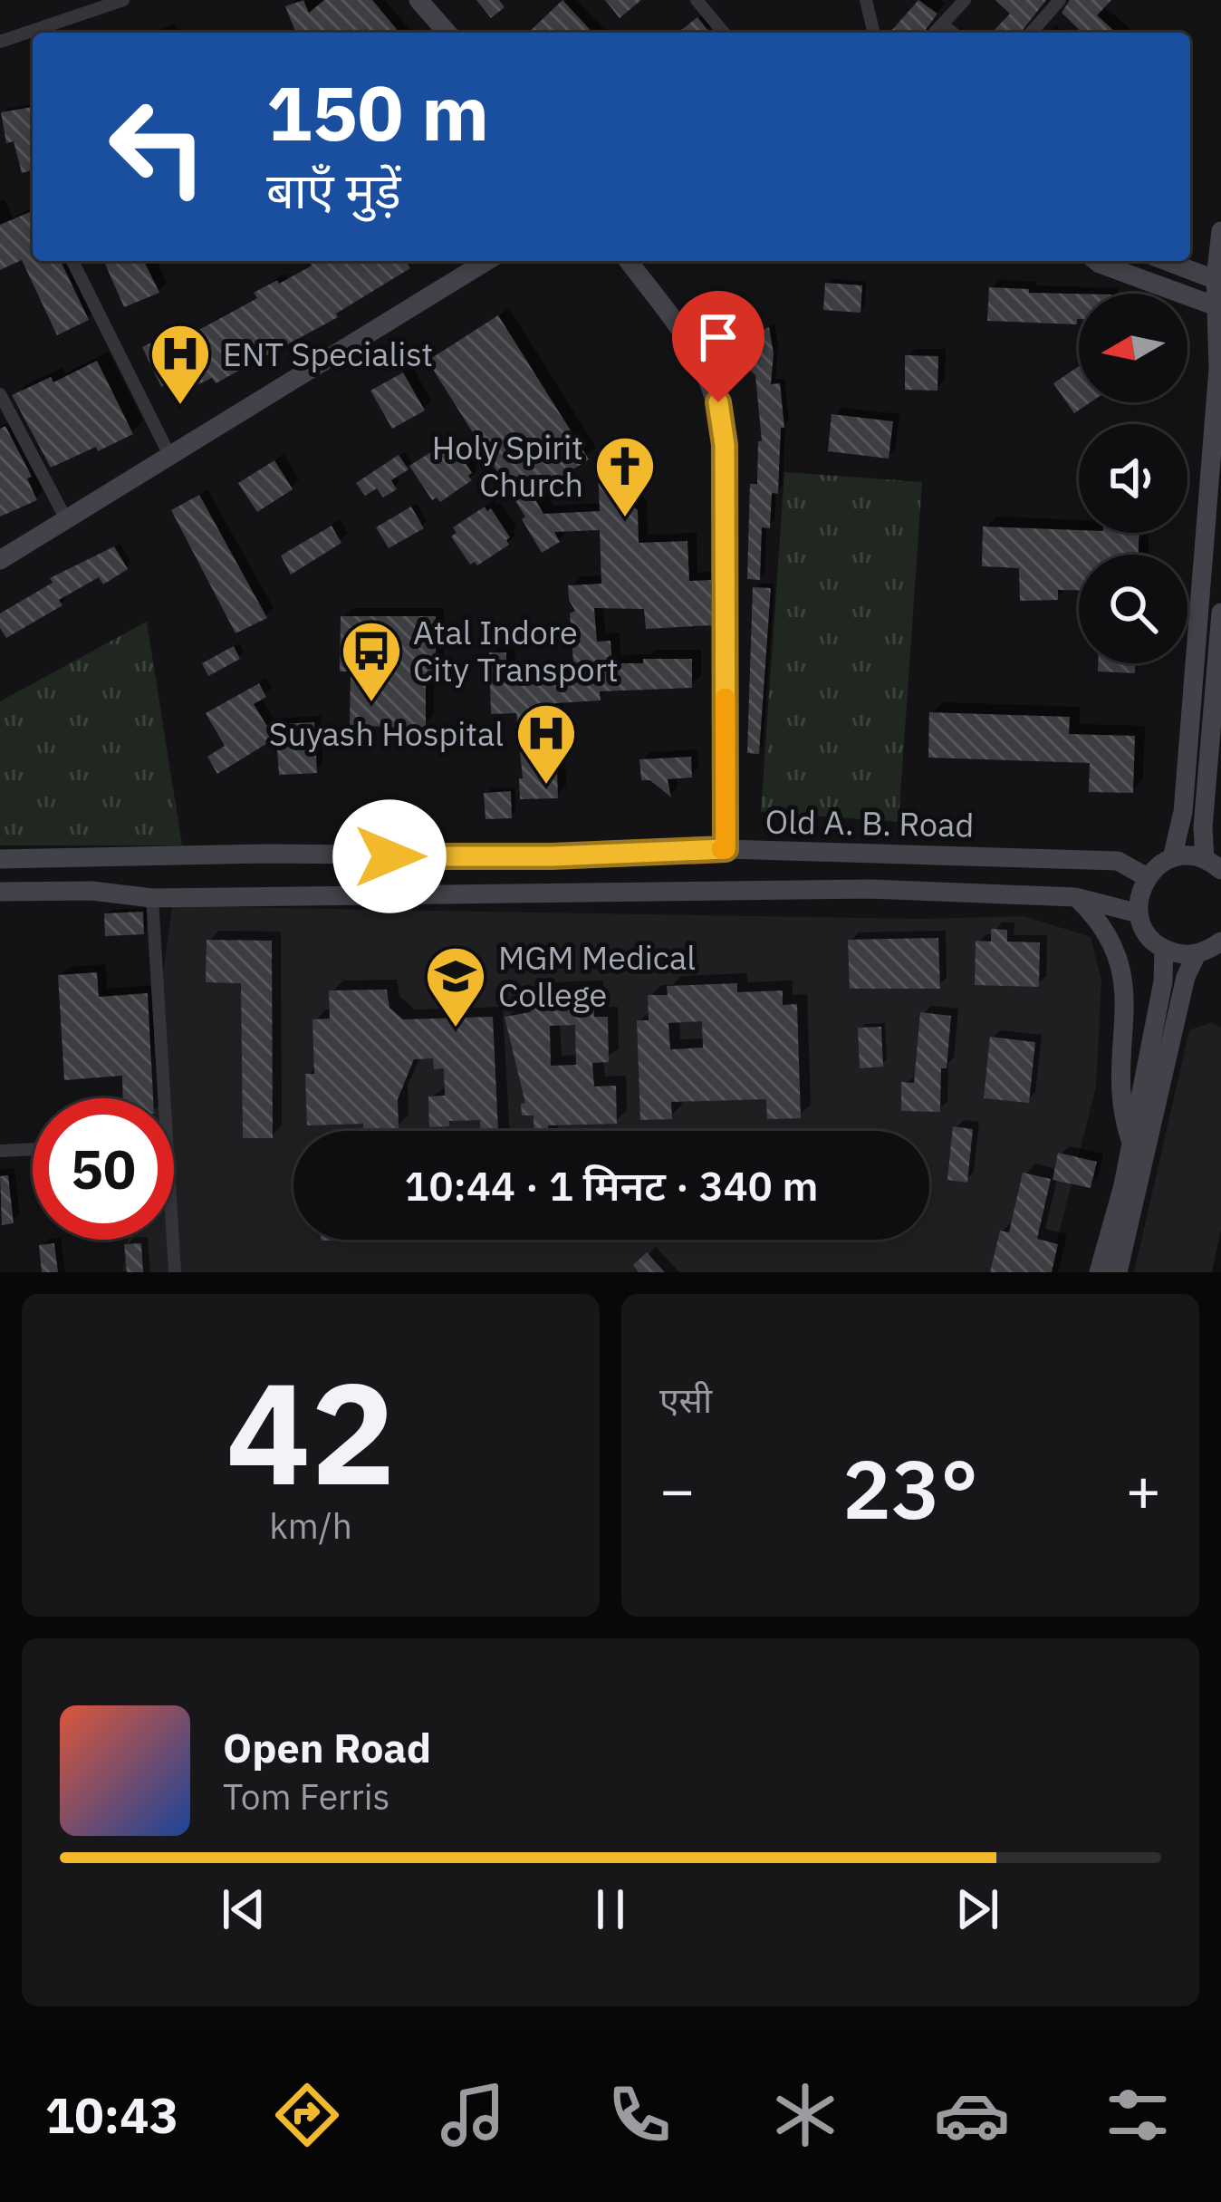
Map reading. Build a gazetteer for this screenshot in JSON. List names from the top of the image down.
{
  "streets": {
    "main road": ["Old A. B. Road"]
  },
  "places": {
    "hospital": ["ENT Specialist", "Suyash Hospital"],
    "church": ["Holy Spirit Church"],
    "bus stop": ["Atal Indore City Transport"],
    "school or university": ["MGM Medical College"]
  },
  "north": "left",
  "page": {
    "turn": ["150 m", "बाएँ मुड़ें"],
    "limit": "50",
    "trip": "10:44 · 1 मिनट · 340 m",
    "tile": [
      ["42", "km/h"],
      "एसी"
    ],
    "heat": ["−", "23°", "+"],
    "song": ["Open Road", "Tom Ferris"],
    "tabs": "10:43"
  }
}
